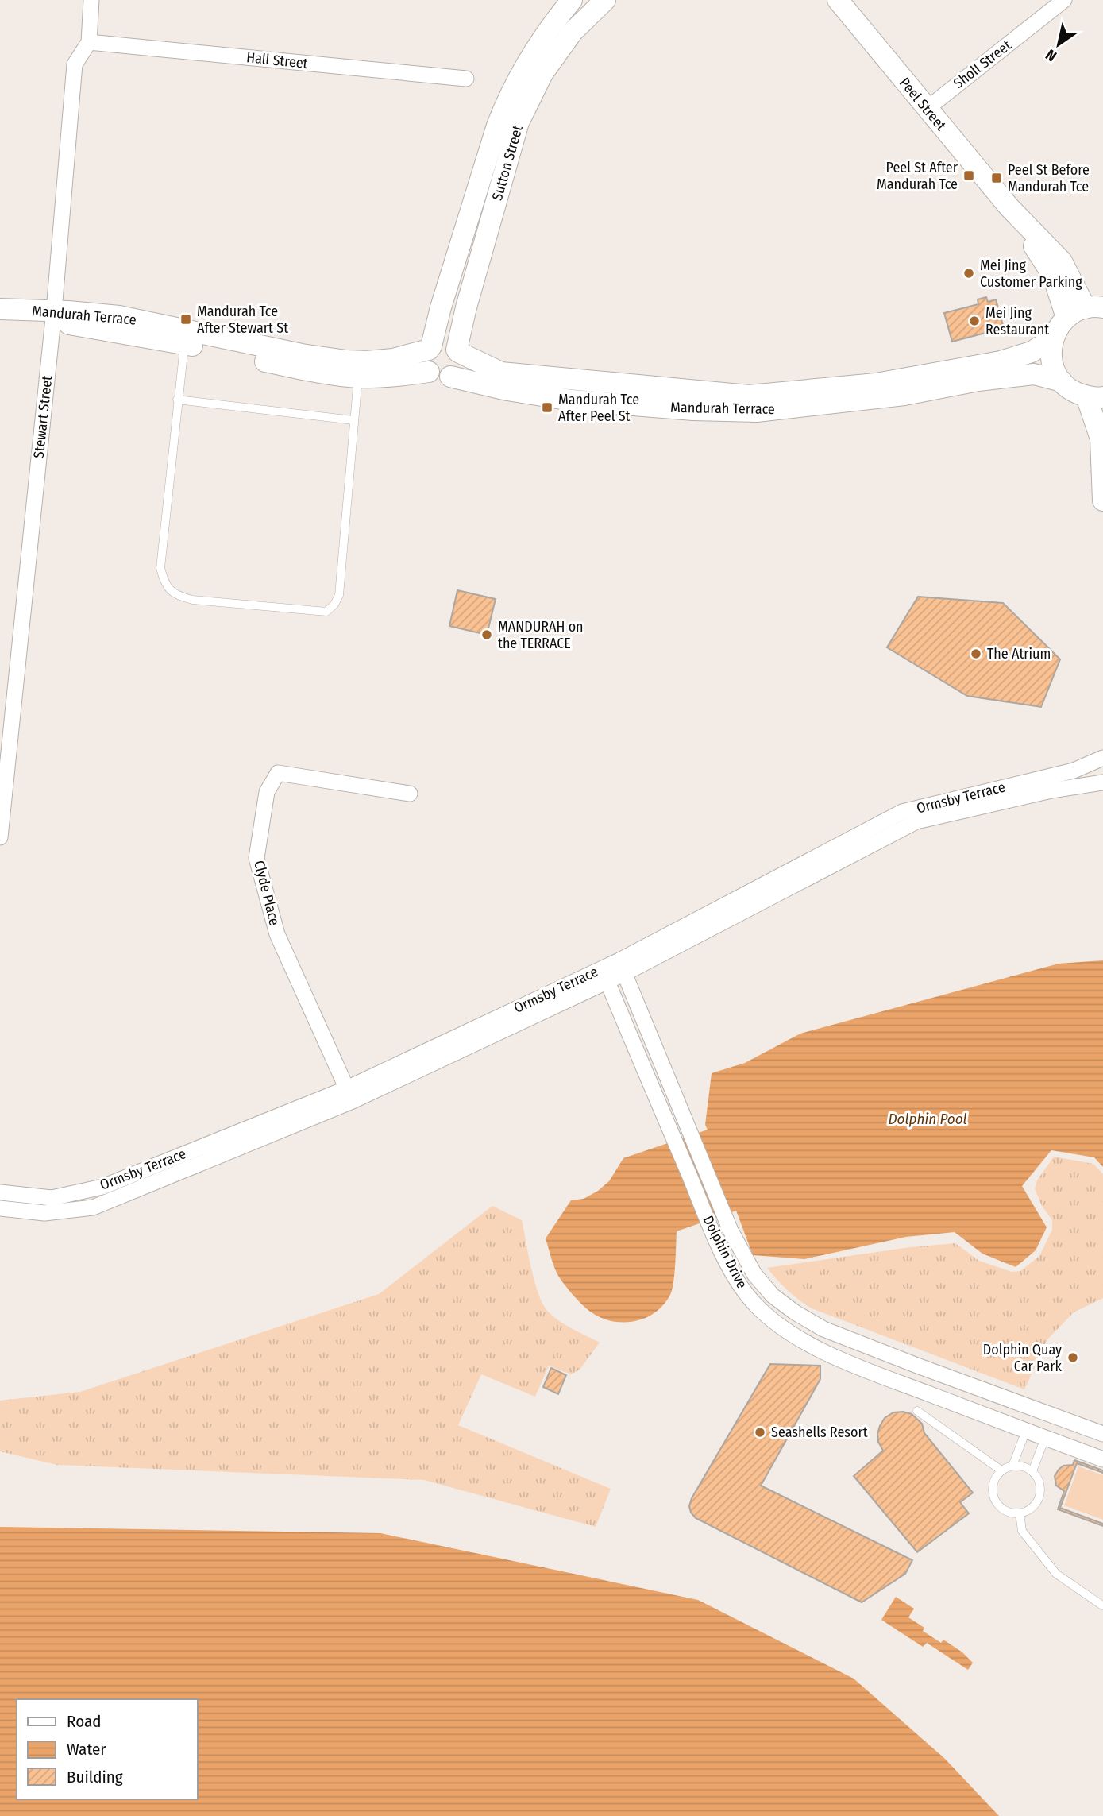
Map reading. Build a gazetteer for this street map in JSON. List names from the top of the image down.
{
  "streets": {
    "main road": ["Peel Street", "Sutton Street", "Mandurah Terrace"],
    "street": [
      "Hall Street",
      "Sholl Street",
      "Stewart Street",
      "Ormsby Terrace",
      "Clyde Place",
      "Dolphin Drive"
    ]
  },
  "crossings": [
    ["Hall Street", "Stewart Street"],
    ["Sholl Street", "Peel Street"],
    ["Sutton Street", "Mandurah Terrace"],
    ["Mandurah Terrace", "Stewart Street"],
    ["Ormsby Terrace", "Clyde Place"],
    ["Ormsby Terrace", "Dolphin Drive"]
  ],
  "water": ["Dolphin Pool"],
  "places": {
    "transit": [
      "Peel St After Mandurah Tce",
      "Peel St Before Mandurah Tce",
      "Mandurah Tce After Stewart St",
      "Mandurah Tce After Peel St"
    ],
    "other": [
      "Mei Jing Customer Parking",
      "Mei Jing Restaurant",
      "MANDURAH on the TERRACE",
      "The Atrium",
      "Dolphin Quay Car Park",
      "Seashells Resort"
    ]
  },
  "legend": ["Road", "Water", "Building"],
  "north": "bottom left"
}
